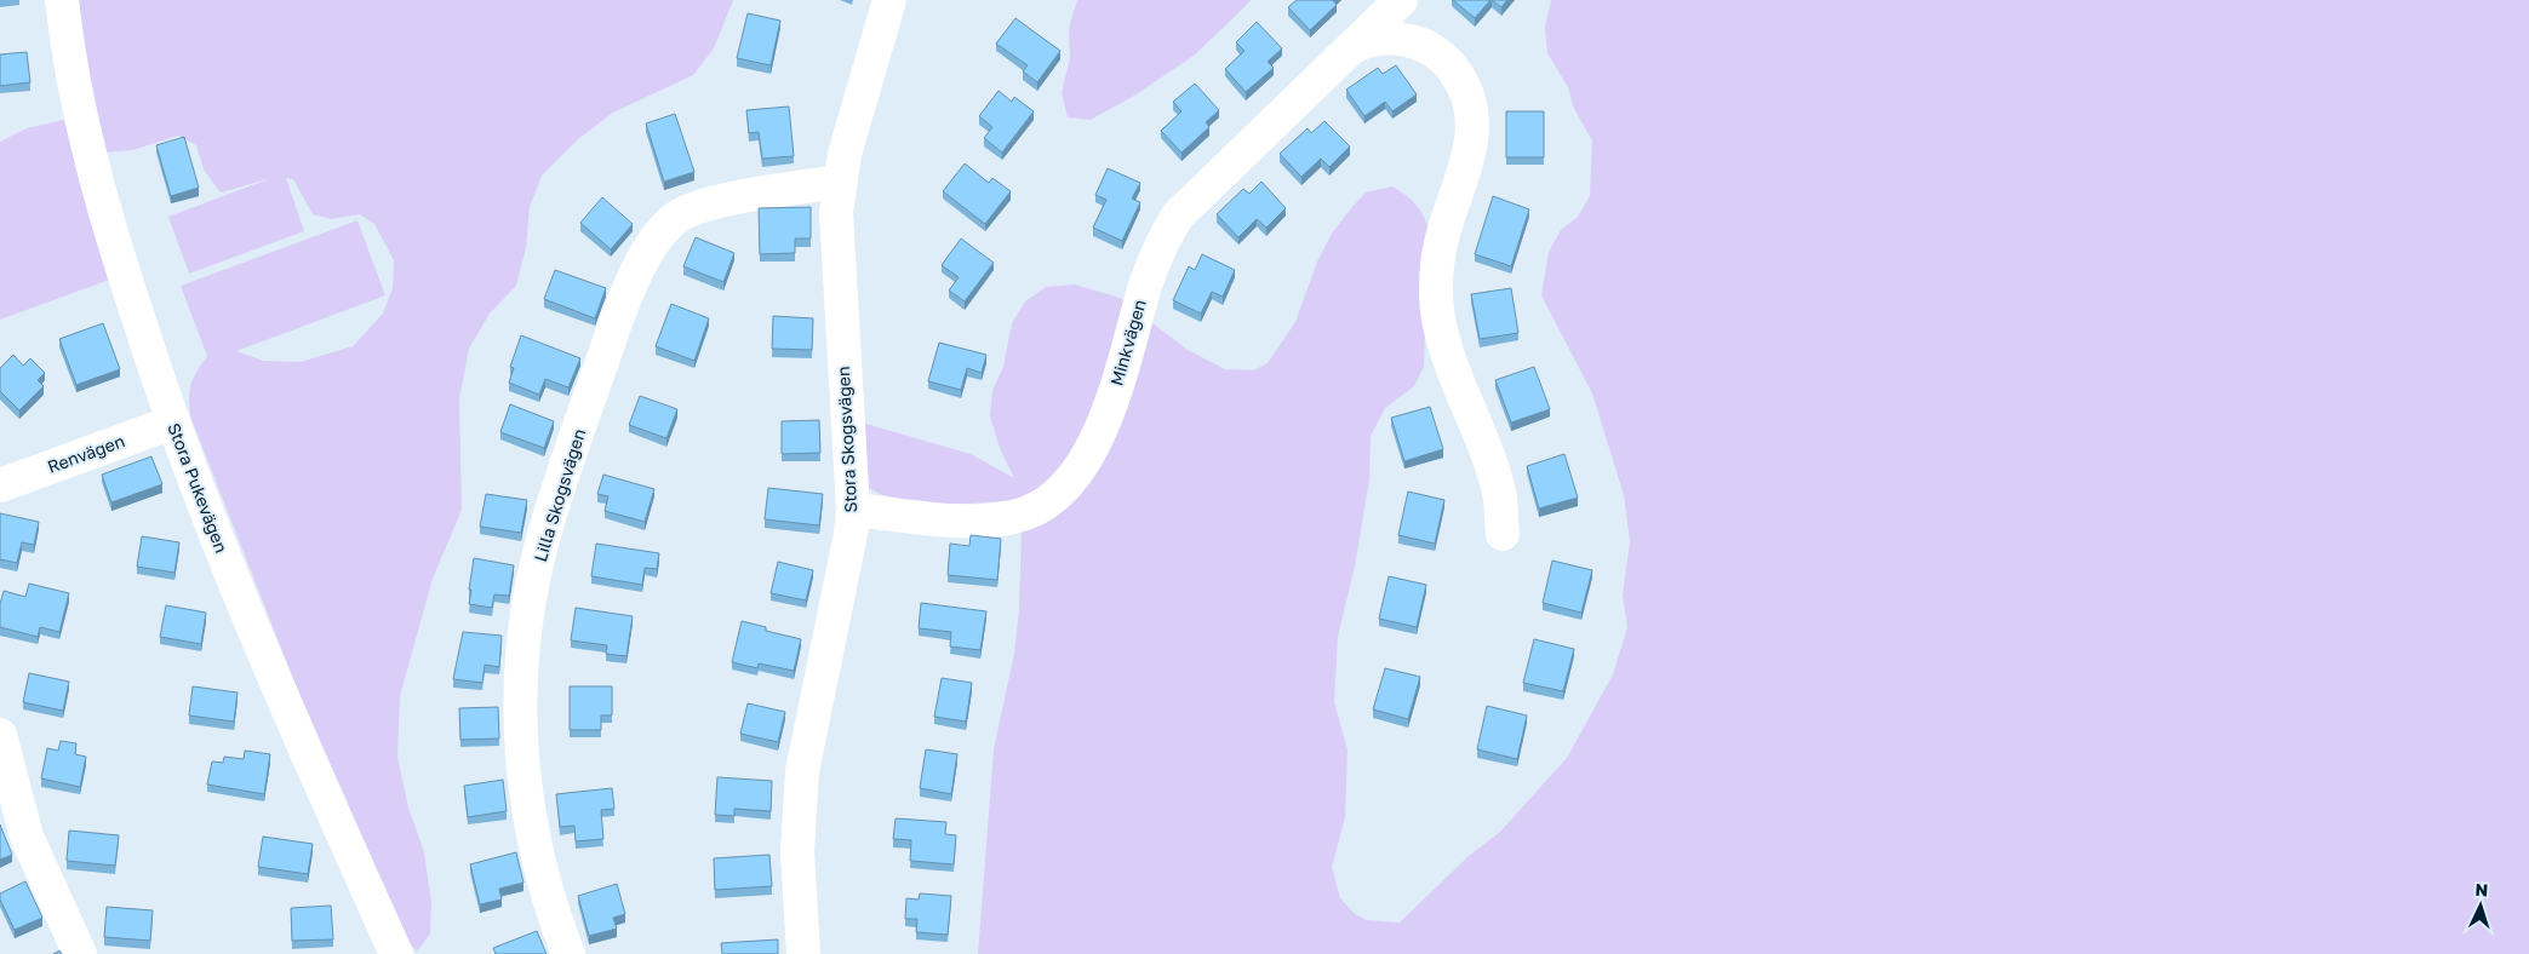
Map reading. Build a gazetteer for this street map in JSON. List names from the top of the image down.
{
  "streets": {
    "street": [
      "Minkvägen",
      "Stora Skogsvägen",
      "Renvägen",
      "Stora Pukevägen",
      "Lilla Skogsvägen"
    ]
  },
  "crossings": [
    ["Minkvägen", "Stora Skogsvägen"],
    ["Stora Skogsvägen", "Lilla Skogsvägen"],
    ["Renvägen", "Stora Pukevägen"]
  ],
  "north": "top"
}
